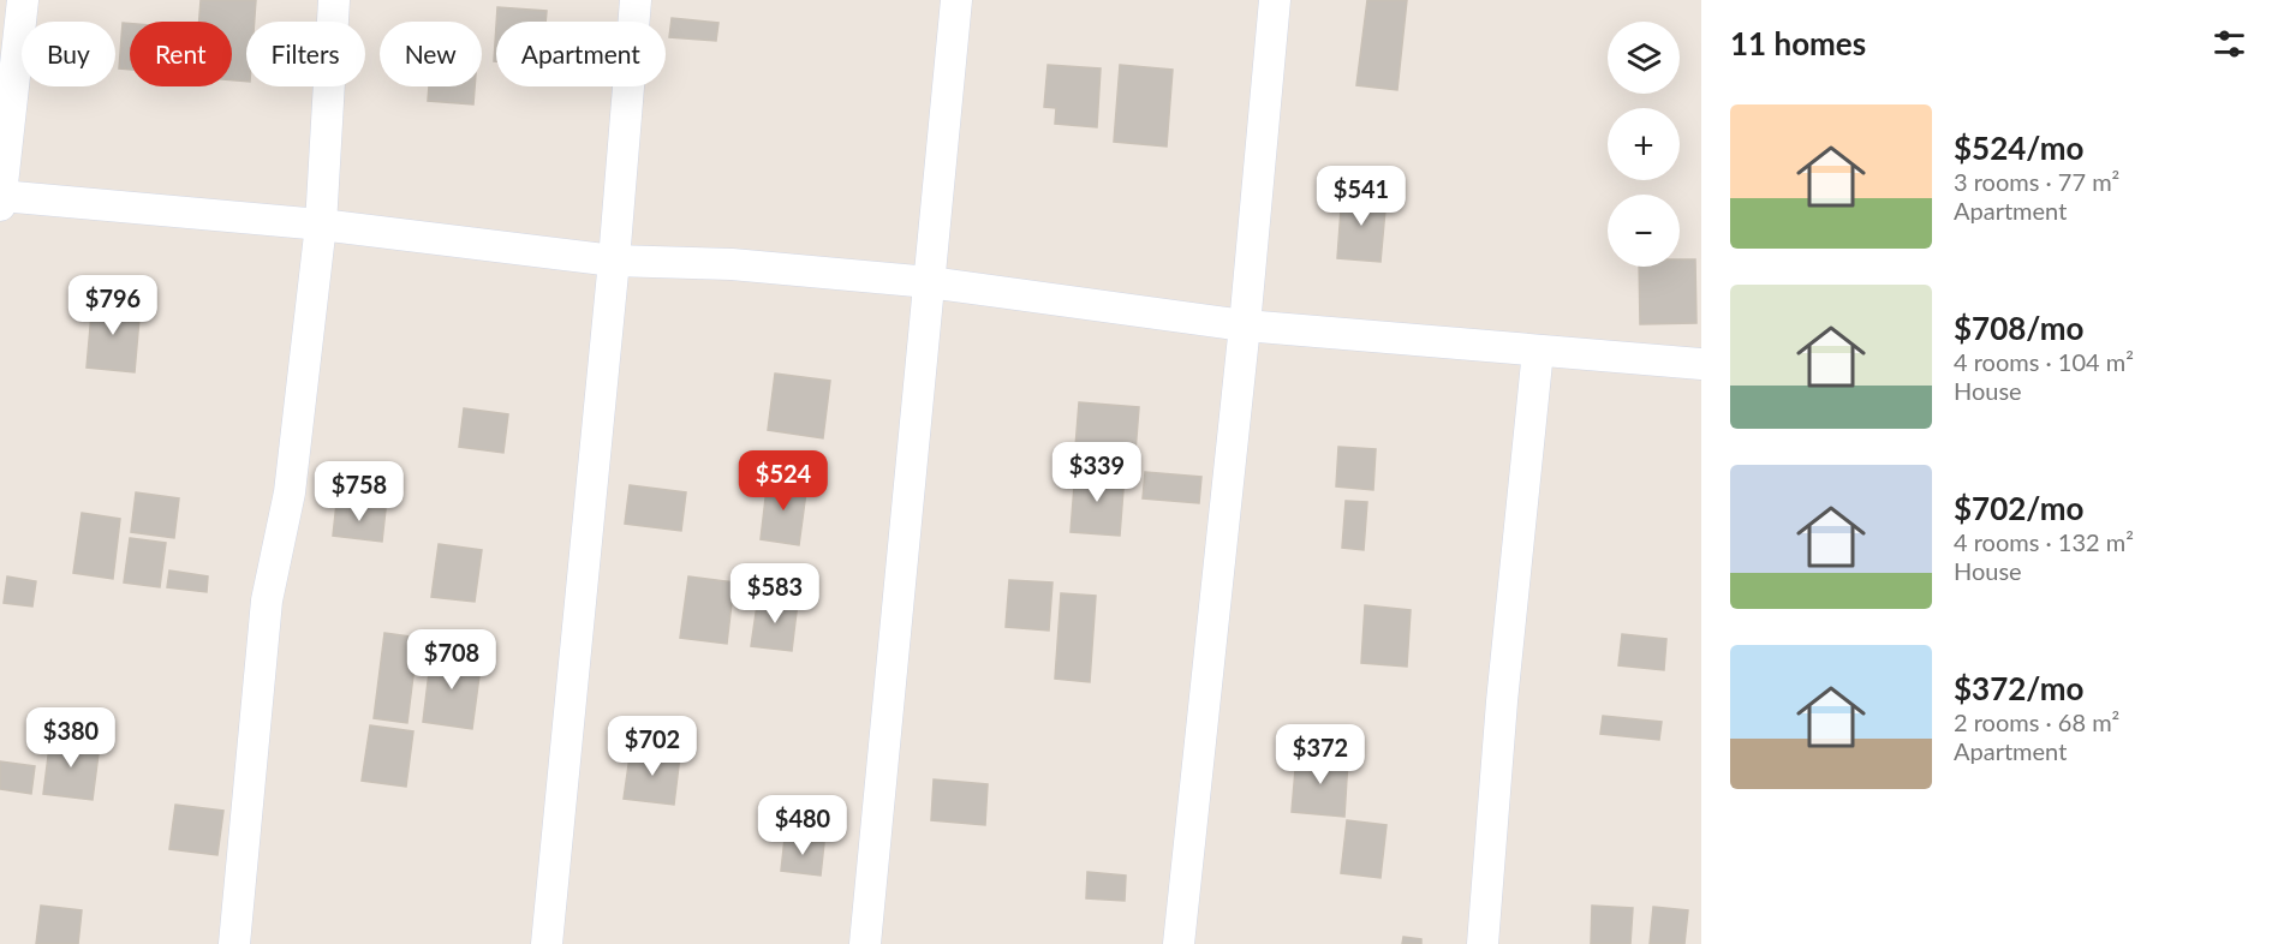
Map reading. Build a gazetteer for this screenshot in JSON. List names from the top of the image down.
{
  "page": {
    "heading": "11 homes",
    "map_buttons": ["+", "−"],
    "chip": [
      "Buy",
      "Rent",
      "Filters",
      "New",
      "Apartment"
    ],
    "list": [
      {
        "name": "$524/mo",
        "note": "3 rooms · 77 m² · Apartment"
      },
      {
        "name": "$708/mo",
        "note": "4 rooms · 104 m² · House"
      },
      {
        "name": "$702/mo",
        "note": "4 rooms · 132 m² · House"
      },
      {
        "name": "$372/mo",
        "note": "2 rooms · 68 m² · Apartment"
      }
    ],
    "price": [
      "$541",
      "$796",
      "$339",
      "$524",
      "$758",
      "$583",
      "$708",
      "$380",
      "$702",
      "$372",
      "$480"
    ]
  }
}
